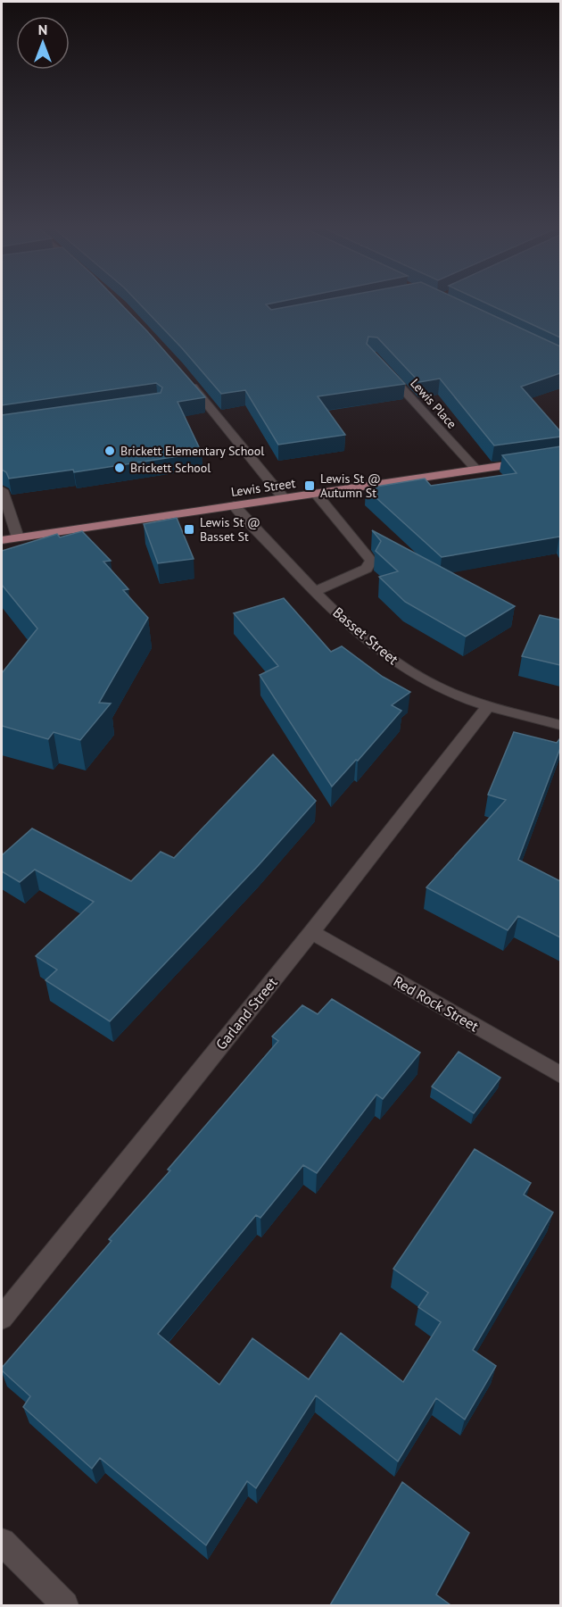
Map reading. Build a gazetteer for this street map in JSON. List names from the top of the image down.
{
  "streets": {
    "main road": ["Lewis Street"],
    "street": [
      "Lewis Place",
      "Basset Street",
      "Red Rock Street",
      "Garland Street"
    ]
  },
  "crossings": [
    ["Lewis Place", "Lewis Street"],
    ["Lewis Street", "Basset Street"],
    ["Basset Street", "Garland Street"],
    ["Red Rock Street", "Garland Street"]
  ],
  "places": {
    "other": ["Brickett Elementary School", "Brickett School"],
    "transit": ["Lewis St @ Autumn St", "Lewis St @ Basset St"]
  },
  "north": "top"
}
